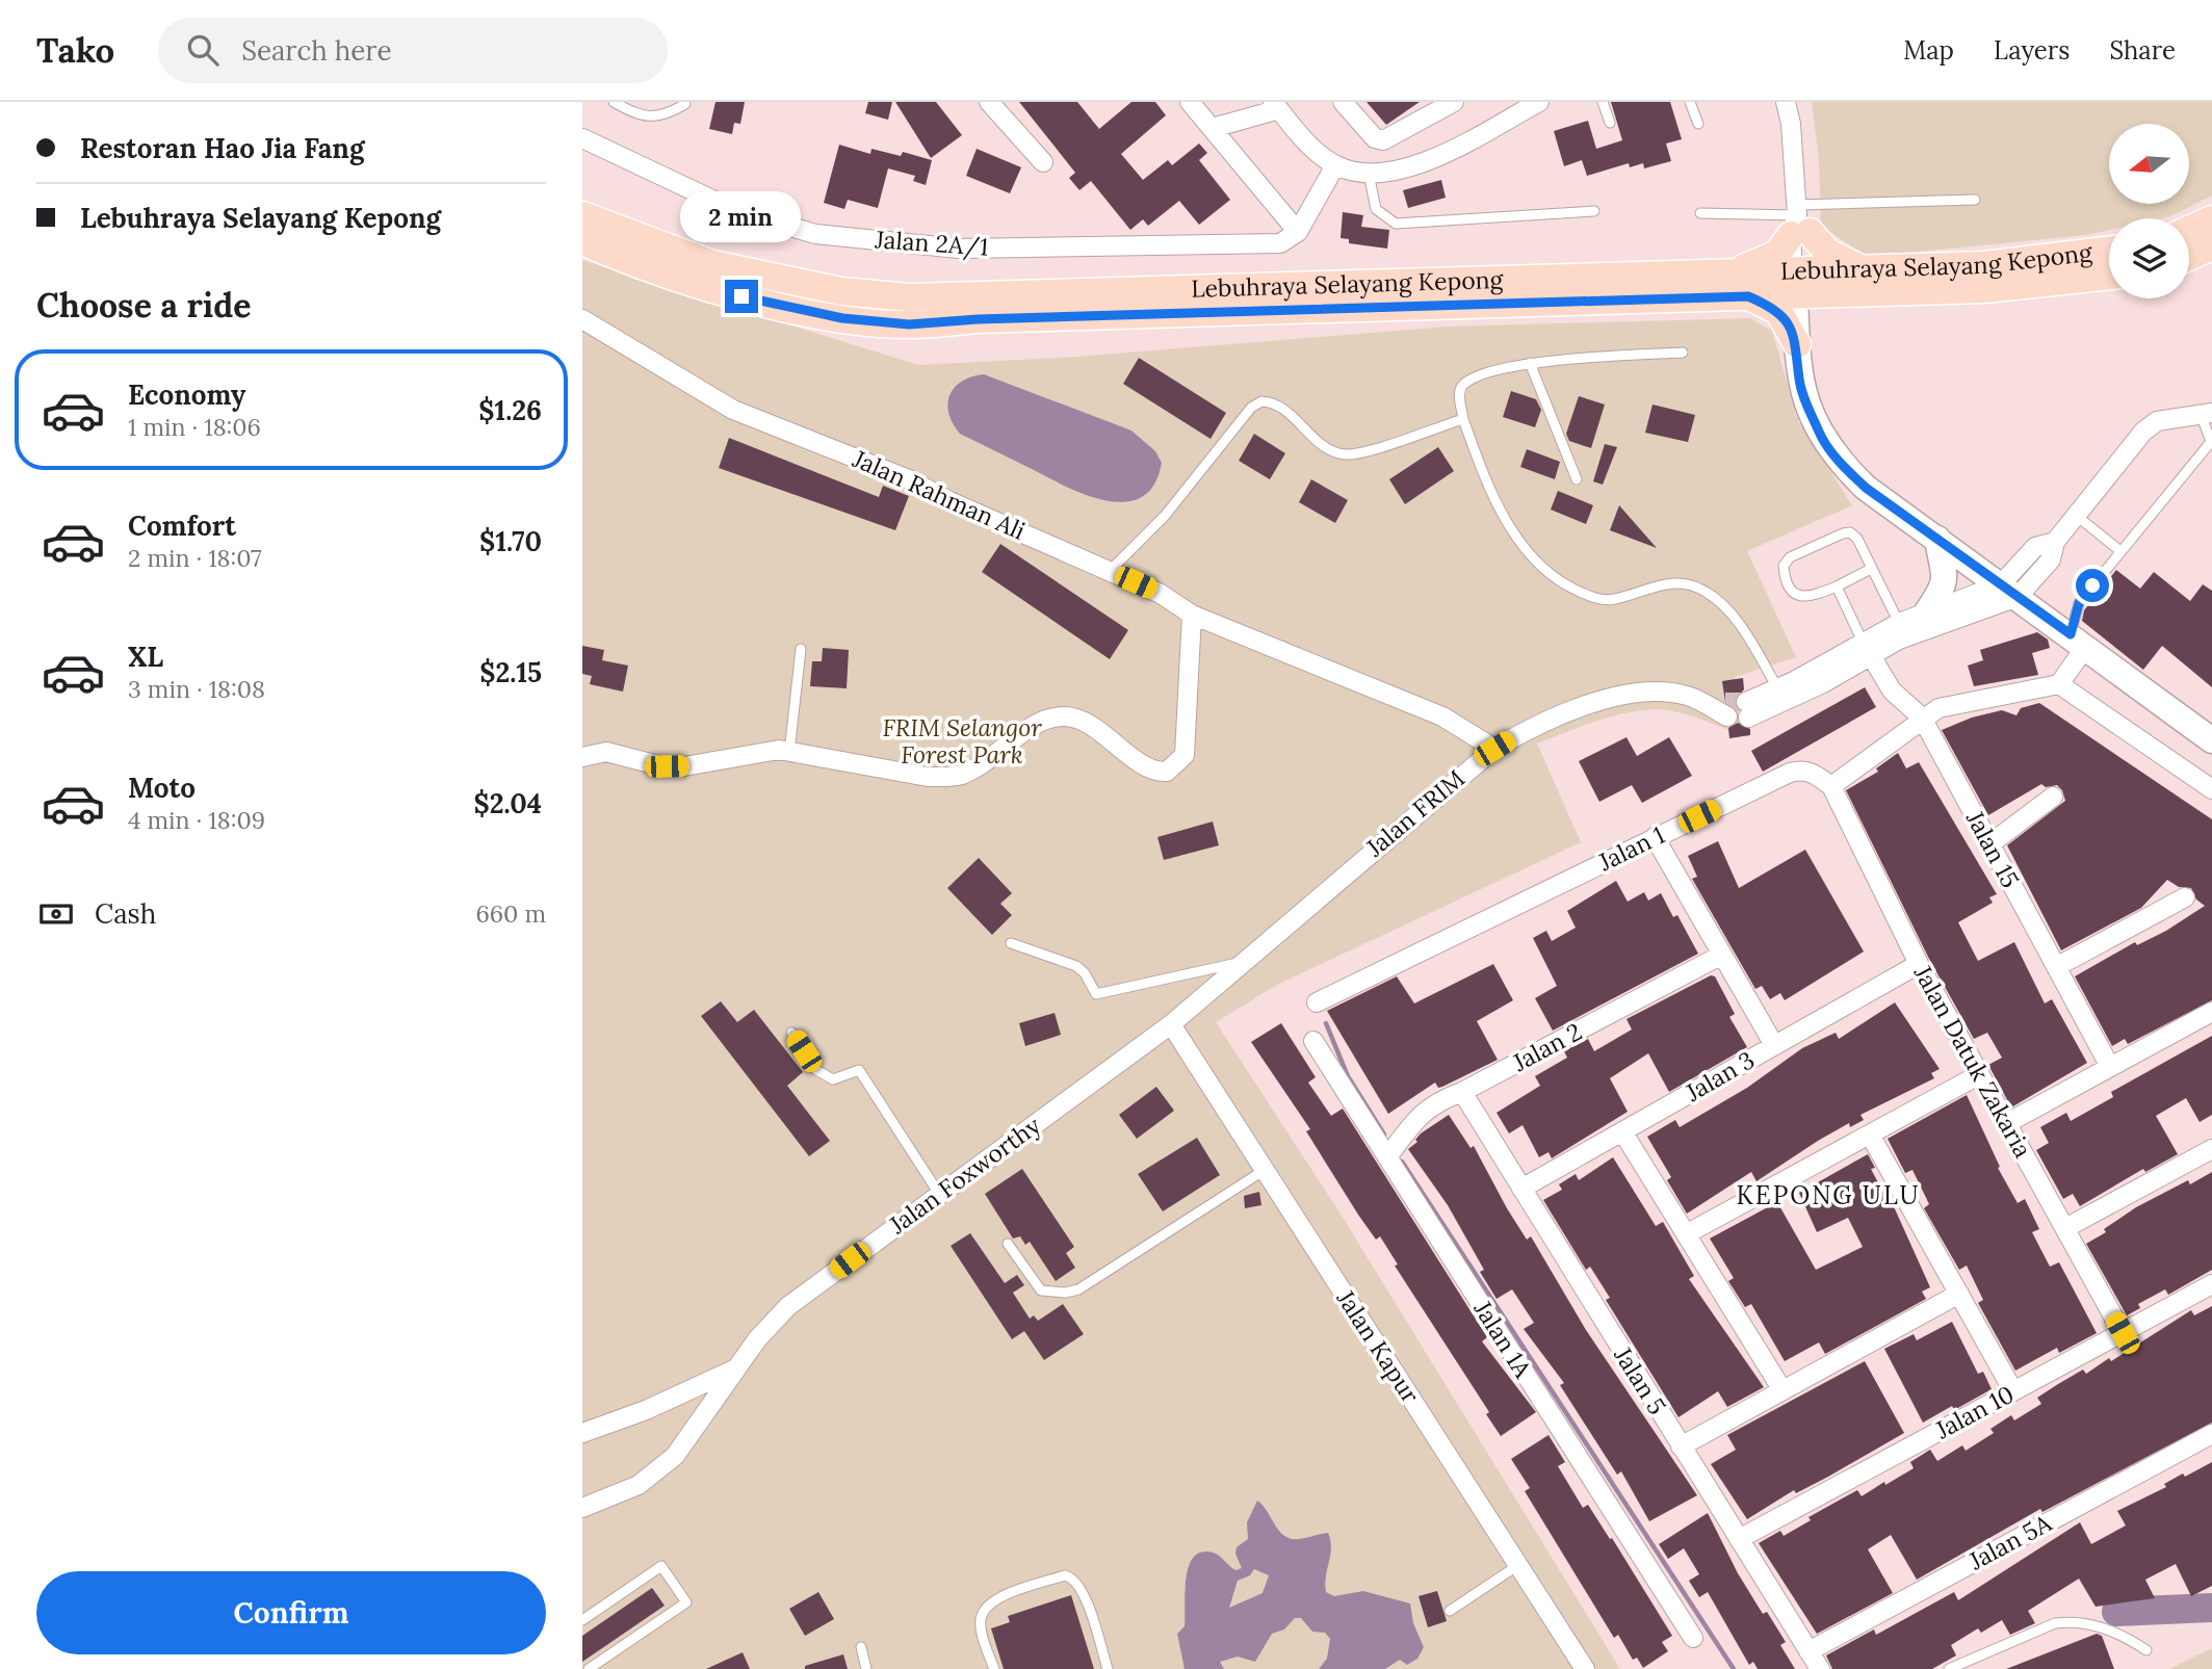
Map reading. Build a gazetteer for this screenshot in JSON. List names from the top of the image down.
{
  "streets": {
    "main road": ["Lebuhraya Selayang Kepong"],
    "street": [
      "Jalan 2A/1",
      "Jalan Rahman Ali",
      "Jalan FRIM",
      "Jalan 1",
      "Jalan 15",
      "Jalan 2",
      "Jalan Datuk Zakaria",
      "Jalan 3",
      "Jalan Foxworthy",
      "Jalan 1A",
      "Jalan Kapur",
      "Jalan 5",
      "Jalan 10",
      "Jalan 5A"
    ]
  },
  "crossings": [
    ["Jalan Rahman Ali", "Jalan FRIM"],
    ["Jalan FRIM", "Jalan Foxworthy"],
    ["Jalan FRIM", "Jalan Kapur"],
    ["Jalan 1", "Jalan Datuk Zakaria"],
    ["Jalan 2", "Jalan 1A"],
    ["Jalan 2", "Jalan 5"],
    ["Jalan Datuk Zakaria", "Jalan 3"],
    ["Jalan Datuk Zakaria", "Jalan 10"],
    ["Jalan 3", "Jalan 5"],
    ["Jalan Foxworthy", "Jalan Kapur"],
    ["Jalan 5", "Jalan 10"],
    ["Jalan 5", "Jalan 5A"]
  ],
  "districts": ["KEPONG ULU"],
  "parks": ["FRIM Selangor Forest Park"],
  "north": "left",
  "page": {
    "header": "Tako",
    "search": "Search here",
    "nav": ["Map", "Layers", "Share"],
    "banner": ["Restoran Hao Jia Fang", "Lebuhraya Selayang Kepong"],
    "bubble": "2 min",
    "heading": "Choose a ride",
    "list": [
      {
        "name": "Economy",
        "note": "1 min · 18:06",
        "value": "$1.26"
      },
      {
        "name": "Comfort",
        "note": "2 min · 18:07",
        "value": "$1.70"
      },
      {
        "name": "XL",
        "note": "3 min · 18:08",
        "value": "$2.15"
      },
      {
        "name": "Moto",
        "note": "4 min · 18:09",
        "value": "$2.04"
      }
    ],
    "pay": ["Cash", "660 m"],
    "buttons": "Confirm"
  }
}
